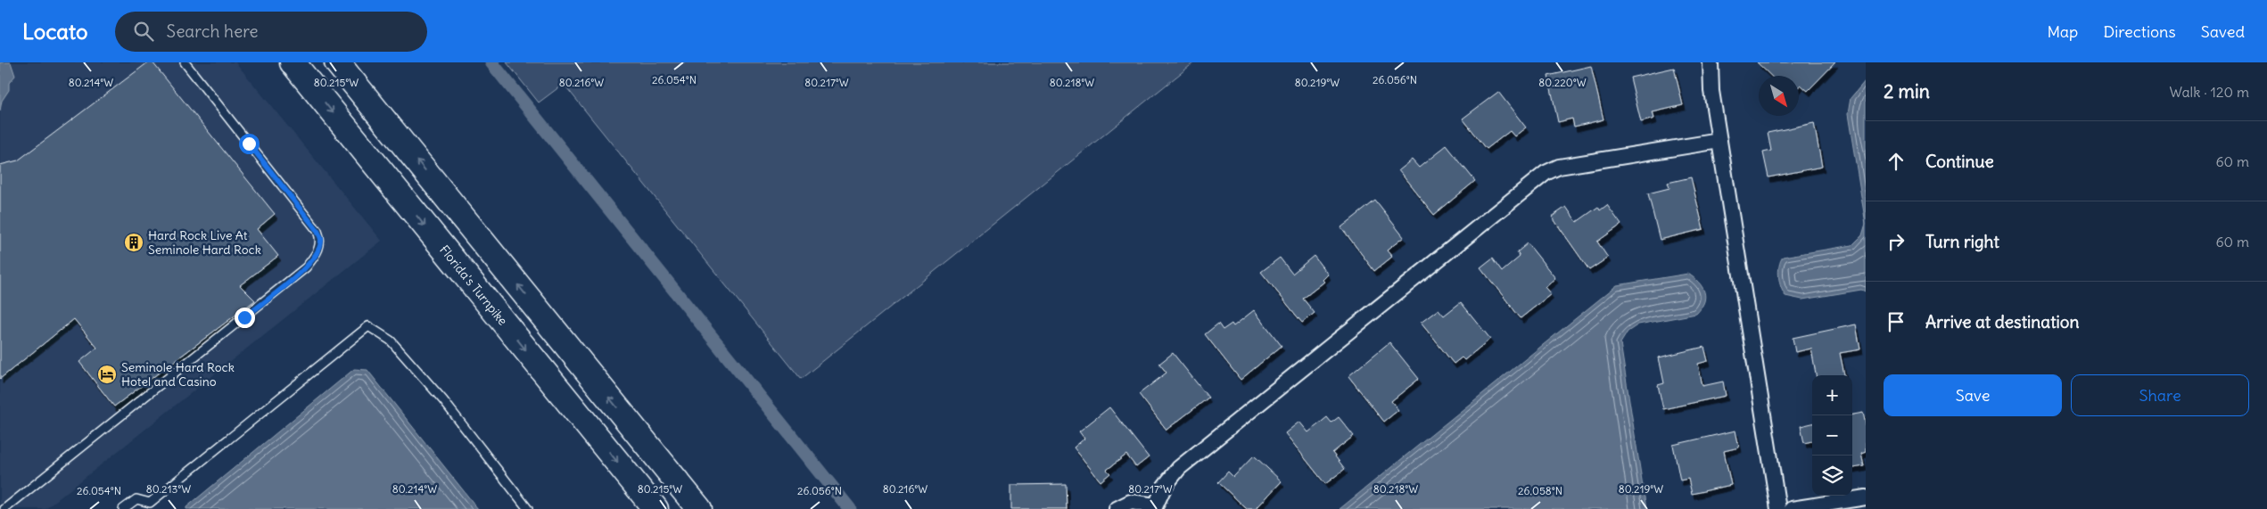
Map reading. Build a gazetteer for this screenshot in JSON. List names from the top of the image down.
{
  "streets": {
    "highway": ["Florida's Turnpike"]
  },
  "places": {
    "building": ["Hard Rock Live At Seminole Hard Rock"],
    "hotel": ["Seminole Hard Rock Hotel and Casino"]
  },
  "north": "bottom right",
  "page": {
    "header": "Locato",
    "search": "Search here",
    "nav": ["Map", "Directions", "Saved"],
    "heading": ["2 min", "Walk · 120 m"],
    "list": [
      ["Continue", "60 m"],
      ["Turn right", "60 m"],
      "Arrive at destination"
    ],
    "buttons": ["Save", "Share"],
    "map_buttons": ["+", "−"]
  },
  "coordinates": [
    "26.054°N",
    "26.056°N",
    "80.214°W",
    "80.215°W",
    "80.217°W",
    "80.218°W",
    "80.219°W",
    "80.220°W",
    "80.216°W",
    "80.213°W",
    "26.058°N"
  ]
}
